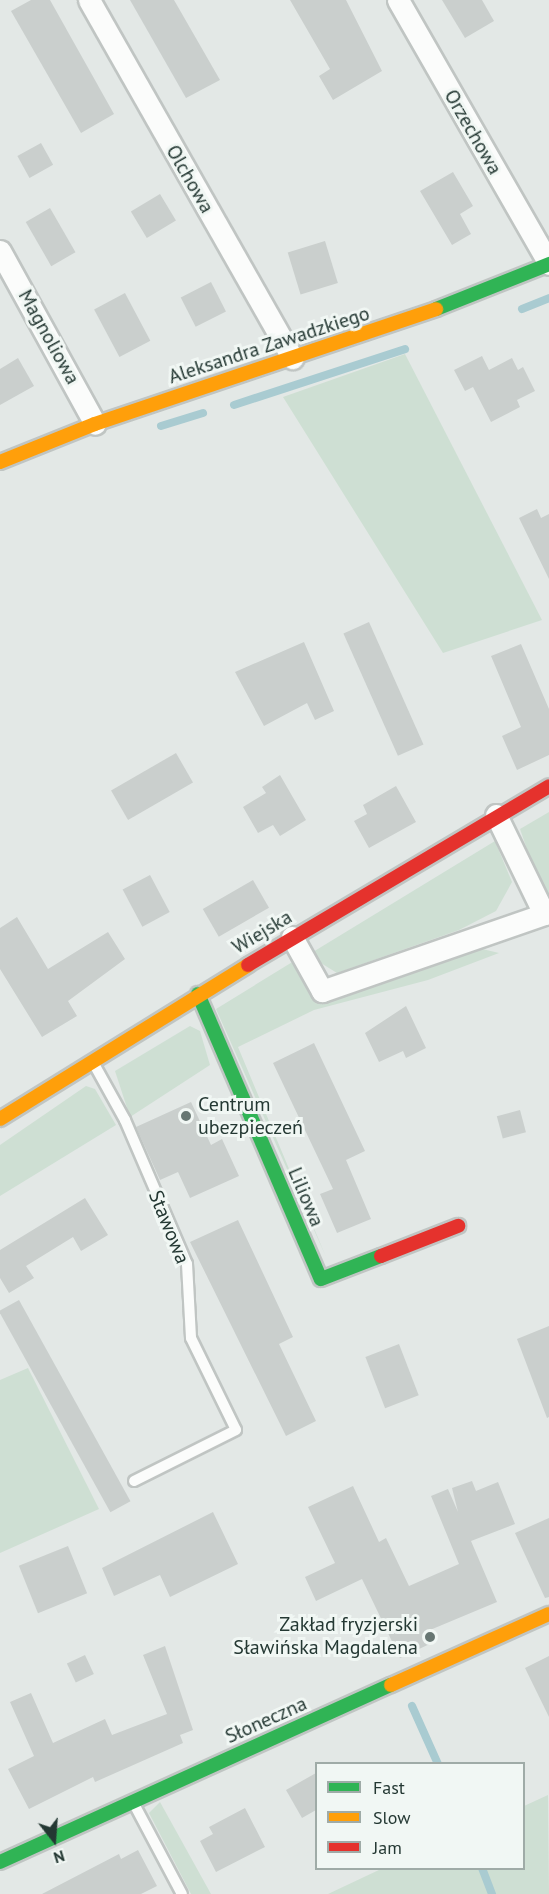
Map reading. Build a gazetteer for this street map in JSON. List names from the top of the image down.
{
  "streets": {
    "street": [
      "Orzechowa",
      "Olchowa",
      "Magnoliowa",
      "Aleksandra Zawadzkiego",
      "Wiejska",
      "Liliowa",
      "Słoneczna"
    ],
    "lane": ["Stawowa"]
  },
  "crossings": [
    ["Orzechowa", "Aleksandra Zawadzkiego"],
    ["Olchowa", "Aleksandra Zawadzkiego"],
    ["Magnoliowa", "Aleksandra Zawadzkiego"],
    ["Wiejska", "Liliowa"],
    ["Wiejska", "Stawowa"]
  ],
  "places": ["Centrum ubezpieczeń", "Zakład fryzjerski Sławińska Magdalena"],
  "legend": ["Fast", "Slow", "Jam"],
  "north": "bottom"
}
